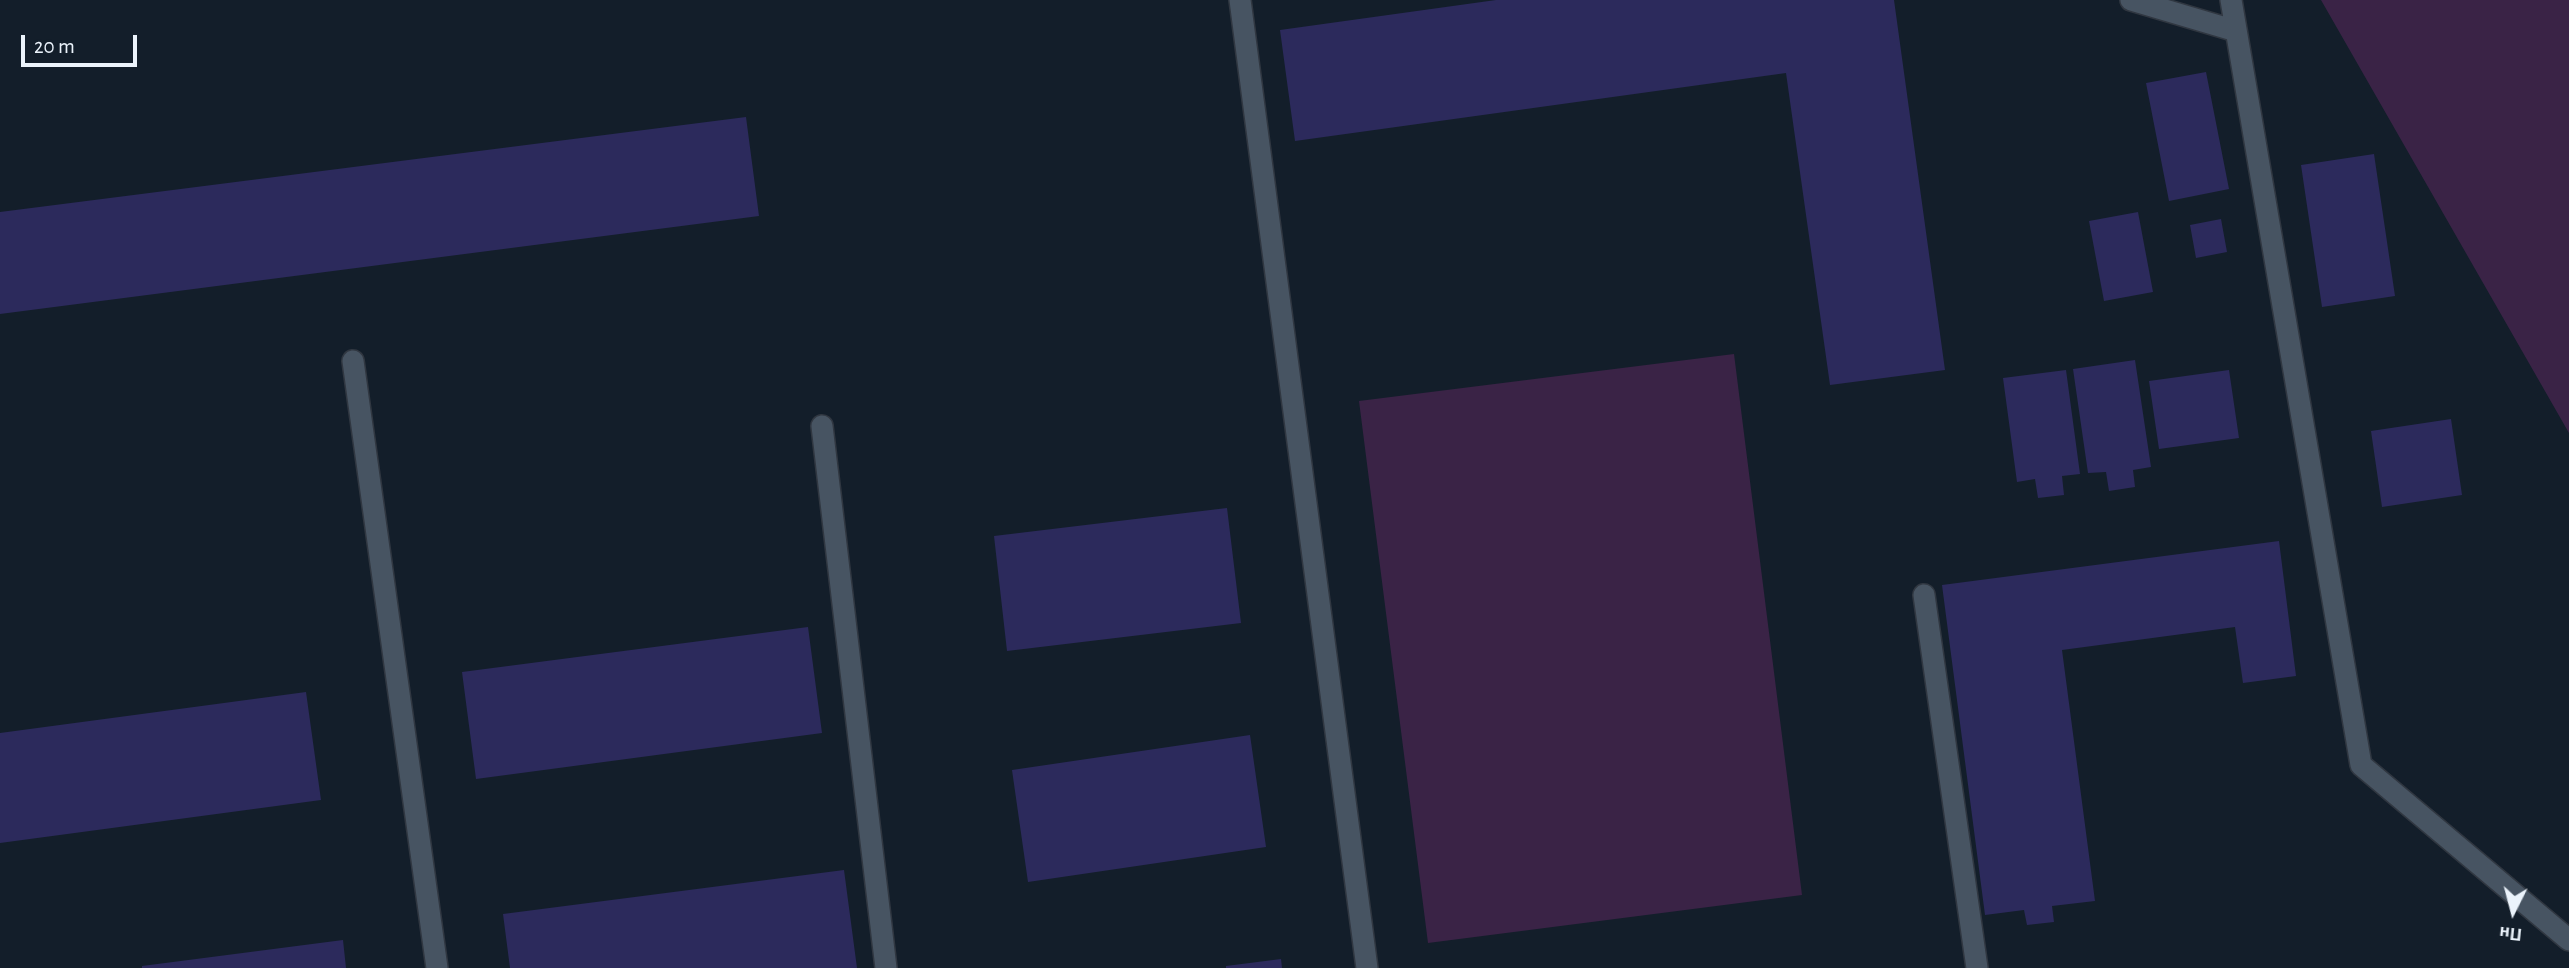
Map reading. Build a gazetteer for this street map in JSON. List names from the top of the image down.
{
  "scale_bar": "20 m",
  "north": "bottom"
}
